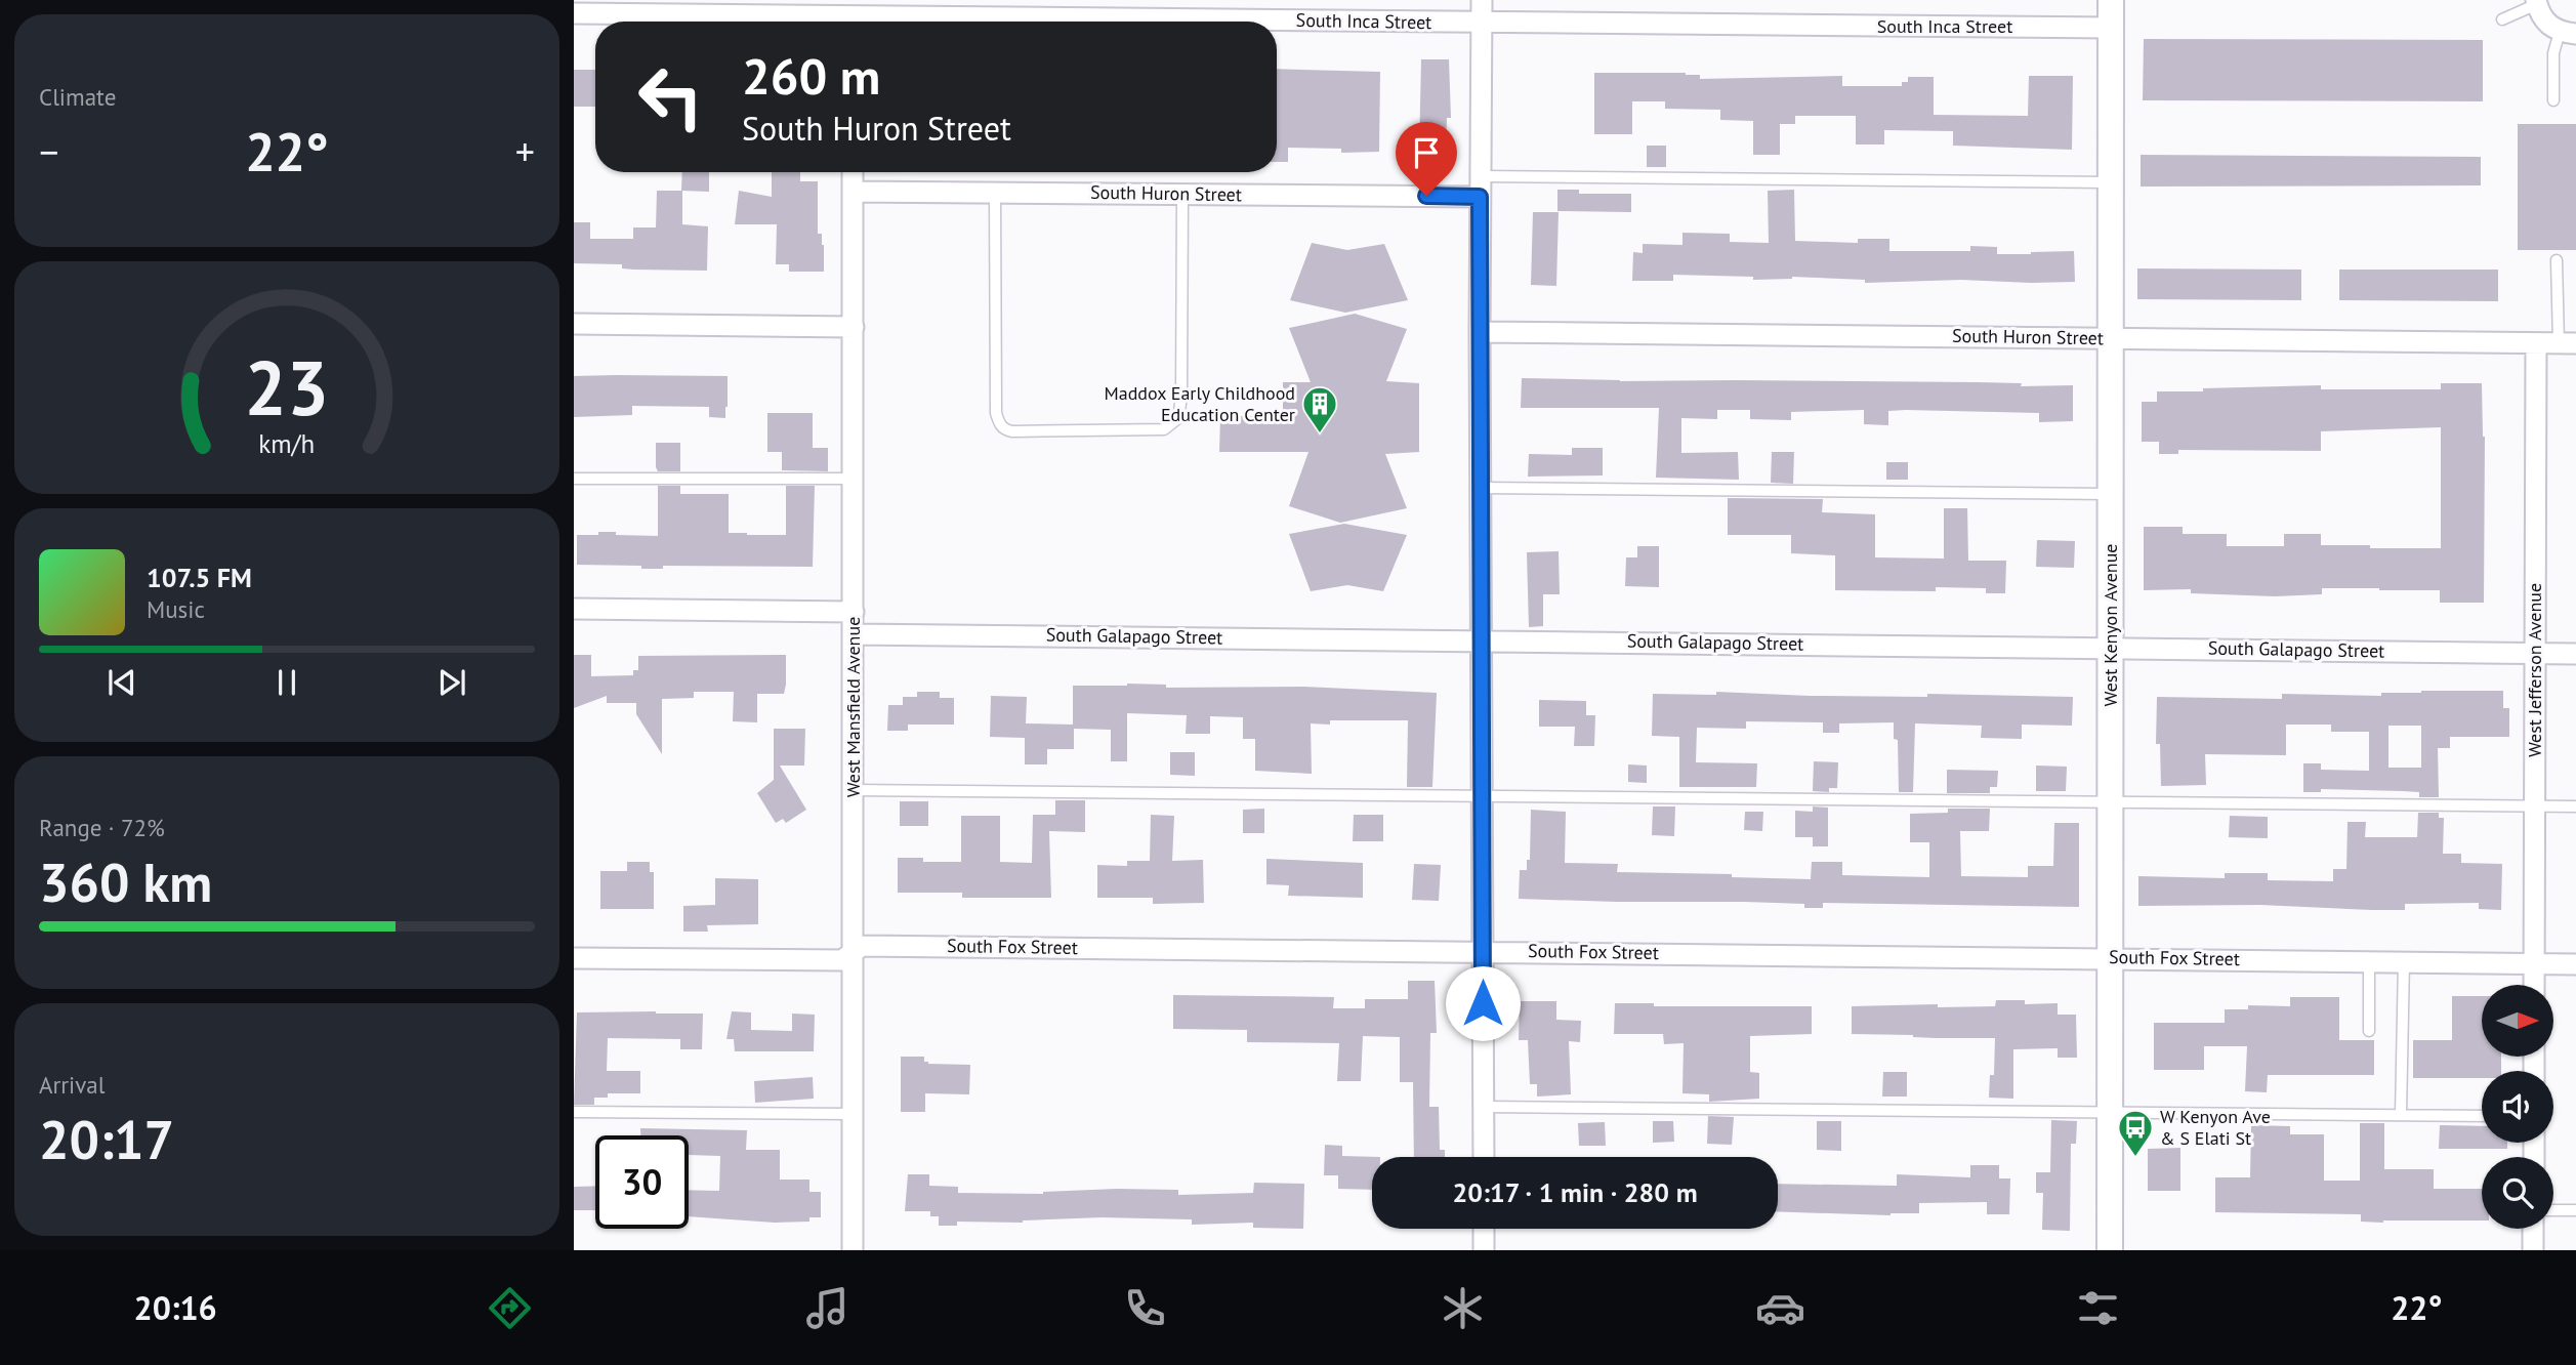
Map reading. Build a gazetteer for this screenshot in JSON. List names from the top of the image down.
{
  "streets": {
    "street": [
      "South Inca Street",
      "South Huron Street",
      "West Kenyon Avenue",
      "South Galapago Street",
      "West Jefferson Avenue",
      "West Mansfield Avenue",
      "South Fox Street"
    ]
  },
  "crossings": [
    ["South Inca Street", "West Kenyon Avenue"],
    ["South Huron Street", "West Kenyon Avenue"],
    ["South Huron Street", "West Jefferson Avenue"],
    ["South Huron Street", "West Mansfield Avenue"],
    ["West Kenyon Avenue", "South Galapago Street"],
    ["West Kenyon Avenue", "South Fox Street"],
    ["South Galapago Street", "West Jefferson Avenue"],
    ["South Galapago Street", "West Mansfield Avenue"],
    ["West Jefferson Avenue", "South Fox Street"],
    ["West Mansfield Avenue", "South Fox Street"]
  ],
  "places": {
    "building": ["Maddox Early Childhood Education Center"],
    "bus stop": ["W Kenyon Ave & S Elati St"]
  },
  "north": "right",
  "page": {
    "tile": [
      "Climate",
      ["Range · 72%", "360 km"],
      ["Arrival", "20:17"]
    ],
    "turn": ["260 m", "South Huron Street"],
    "heat": ["−", "22°", "+"],
    "song": ["107.5 FM", "Music"],
    "limit": "30",
    "trip": "20:17 · 1 min · 280 m",
    "tabs": ["20:16", "22°"],
    "gauge": ["23", "km/h"]
  }
}
